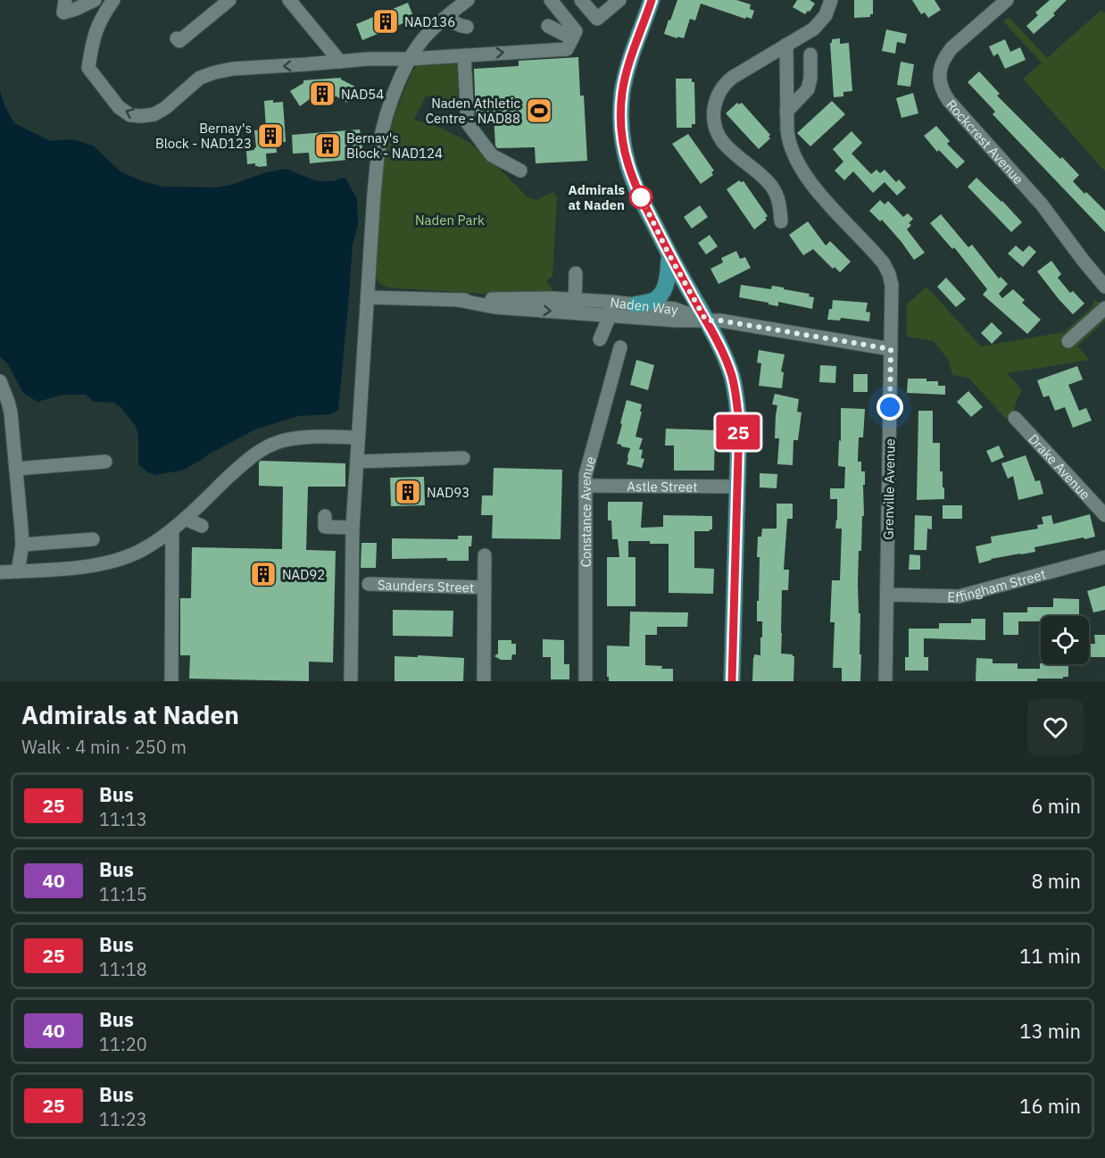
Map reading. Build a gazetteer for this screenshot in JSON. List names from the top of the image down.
{
  "streets": {
    "street": [
      "Rockcrest Avenue",
      "Naden Way",
      "Drake Avenue",
      "Astle Street",
      "Grenville Avenue",
      "Constance Avenue",
      "Effingham Street",
      "Saunders Street"
    ]
  },
  "crossings": [
    ["Astle Street", "Constance Avenue"],
    ["Grenville Avenue", "Effingham Street"]
  ],
  "parks": ["Naden Park"],
  "places": {
    "building": [
      "NAD136",
      "NAD54",
      "Bernay's Block - NAD123",
      "Bernay's Block - NAD124",
      "NAD93",
      "NAD92"
    ],
    "sports": ["Naden Athletic Centre - NAD88"],
    "other": ["Admirals at Naden"]
  },
  "lines": ["bus line 25"],
  "page": {
    "on_map": "25",
    "heading": ["Admirals at Naden", "Walk · 4 min · 250 m"],
    "list": [
      {
        "mark": "25",
        "name": "Bus",
        "note": "11:13",
        "value": "6 min"
      },
      {
        "mark": "40",
        "name": "Bus",
        "note": "11:15",
        "value": "8 min"
      },
      {
        "mark": "25",
        "name": "Bus",
        "note": "11:18",
        "value": "11 min"
      },
      {
        "mark": "40",
        "name": "Bus",
        "note": "11:20",
        "value": "13 min"
      },
      {
        "mark": "25",
        "name": "Bus",
        "note": "11:23",
        "value": "16 min"
      }
    ]
  }
}
